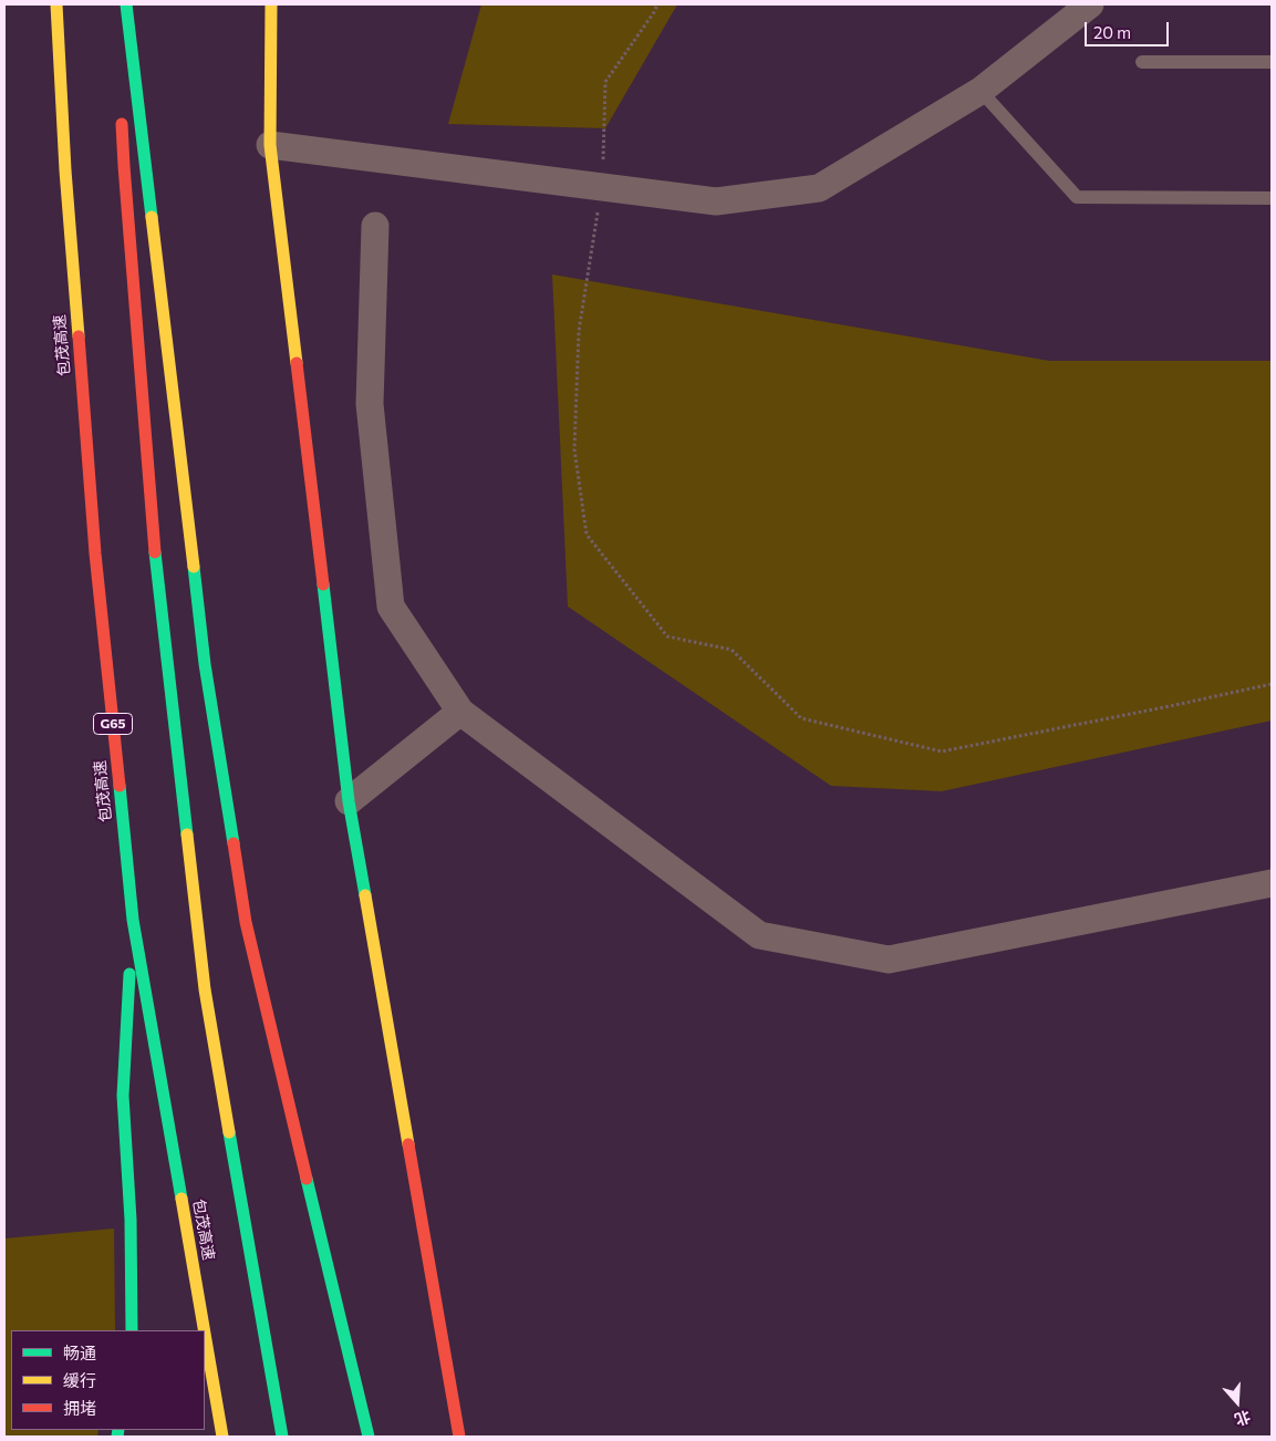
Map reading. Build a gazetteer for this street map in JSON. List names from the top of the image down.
{
  "streets": {
    "main road": ["包茂高速", "G65"]
  },
  "legend": ["畅通", "缓行", "拥堵"],
  "scale_bar": "20 m",
  "north": "bottom"
}
